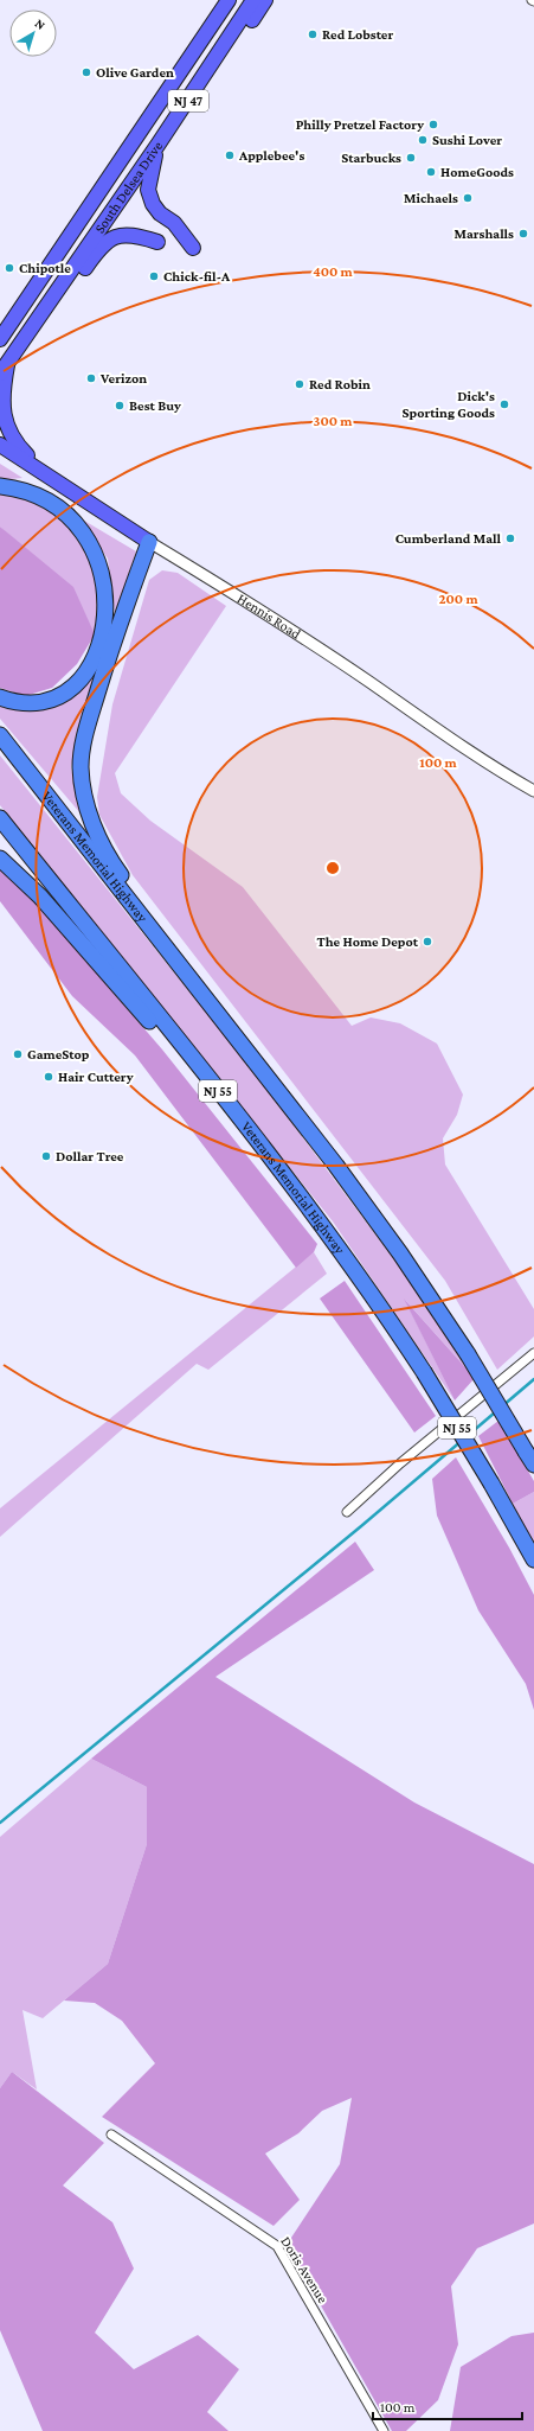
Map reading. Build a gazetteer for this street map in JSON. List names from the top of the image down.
{
  "streets": {
    "highway": ["Veterans Memorial Highway", "NJ 55"],
    "main road": ["NJ 47", "South Delsea Drive", "Hennis Road"],
    "street": ["Doris Avenue"]
  },
  "places": [
    "Red Lobster",
    "Olive Garden",
    "Philly Pretzel Factory",
    "Sushi Lover",
    "Applebee's",
    "Starbucks",
    "HomeGoods",
    "Michaels",
    "Marshalls",
    "Chipotle",
    "Chick-fil-A",
    "Verizon",
    "Red Robin",
    "Dick's Sporting Goods",
    "Best Buy",
    "Cumberland Mall",
    "The Home Depot",
    "GameStop",
    "Hair Cuttery",
    "Dollar Tree"
  ],
  "scale_bar": "100 m",
  "north": "top right",
  "rings": [
    "400 m",
    "300 m",
    "200 m",
    "100 m"
  ]
}
